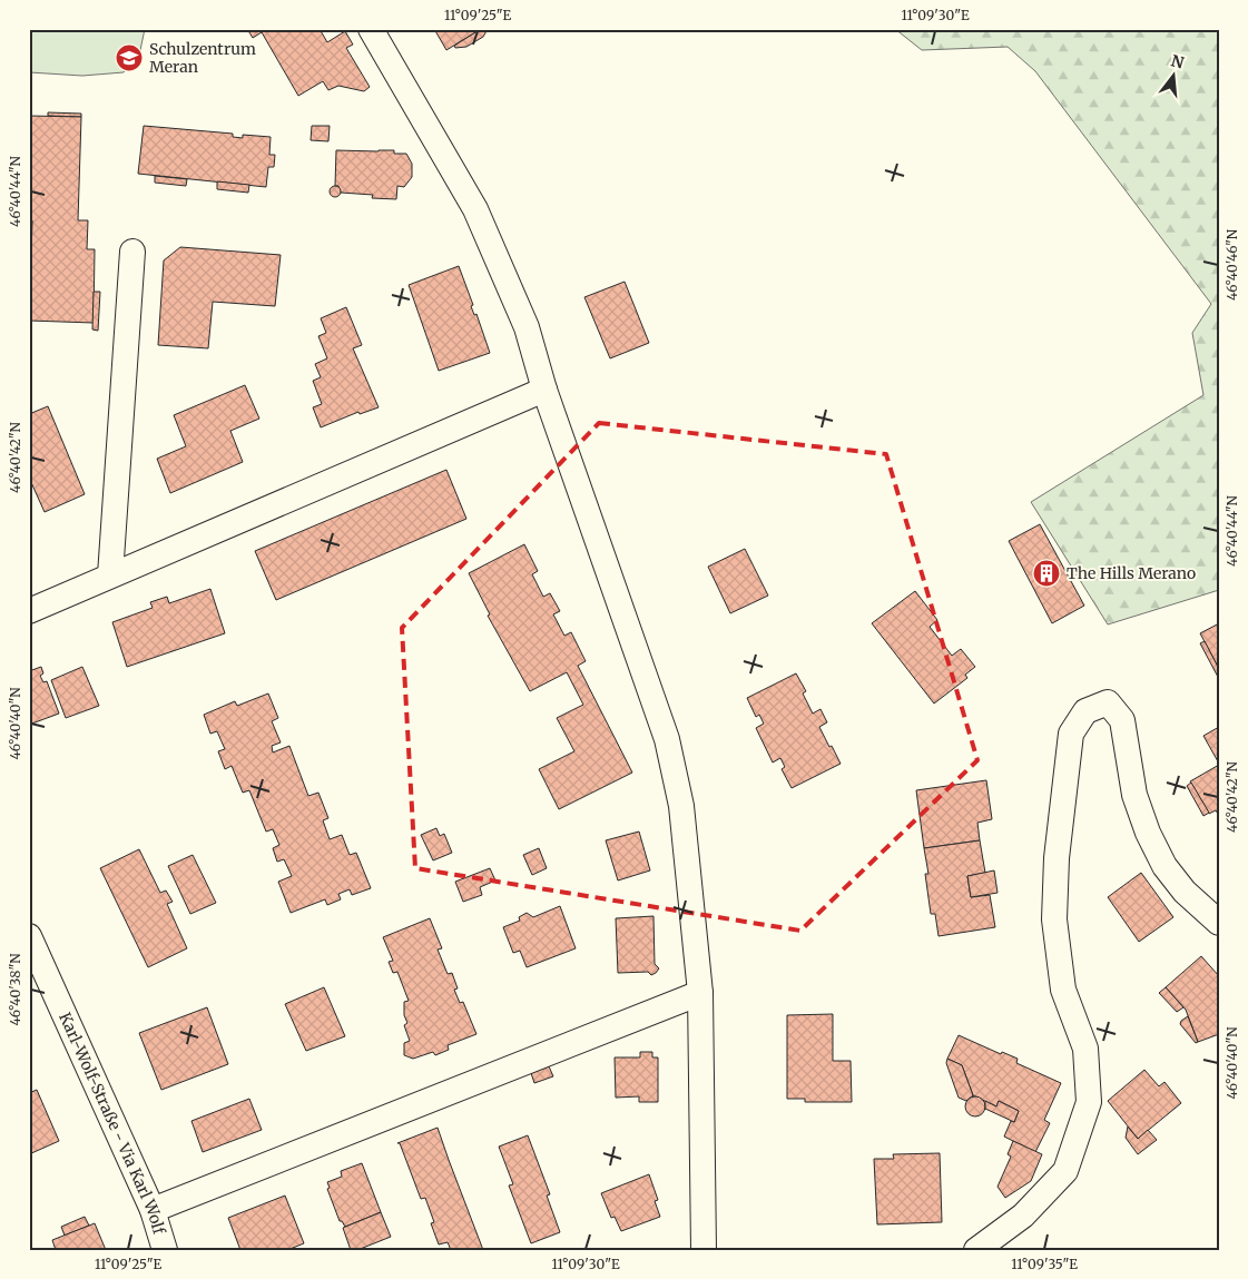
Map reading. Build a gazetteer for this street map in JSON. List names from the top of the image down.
{
  "streets": {
    "street": ["Karl-Wolf-Straße - Via Karl Wolf"]
  },
  "places": {
    "school or university": ["Schulzentrum Meran"],
    "building": ["The Hills Merano"]
  },
  "north": "top",
  "coordinates": [
    "11°09'25\"E",
    "11°09'30\"E",
    "46°40'44\"N",
    "46°40'46\"N",
    "46°40'42\"N",
    "46°40'40\"N",
    "46°40'38\"N",
    "11°09'35\"E"
  ]
}
